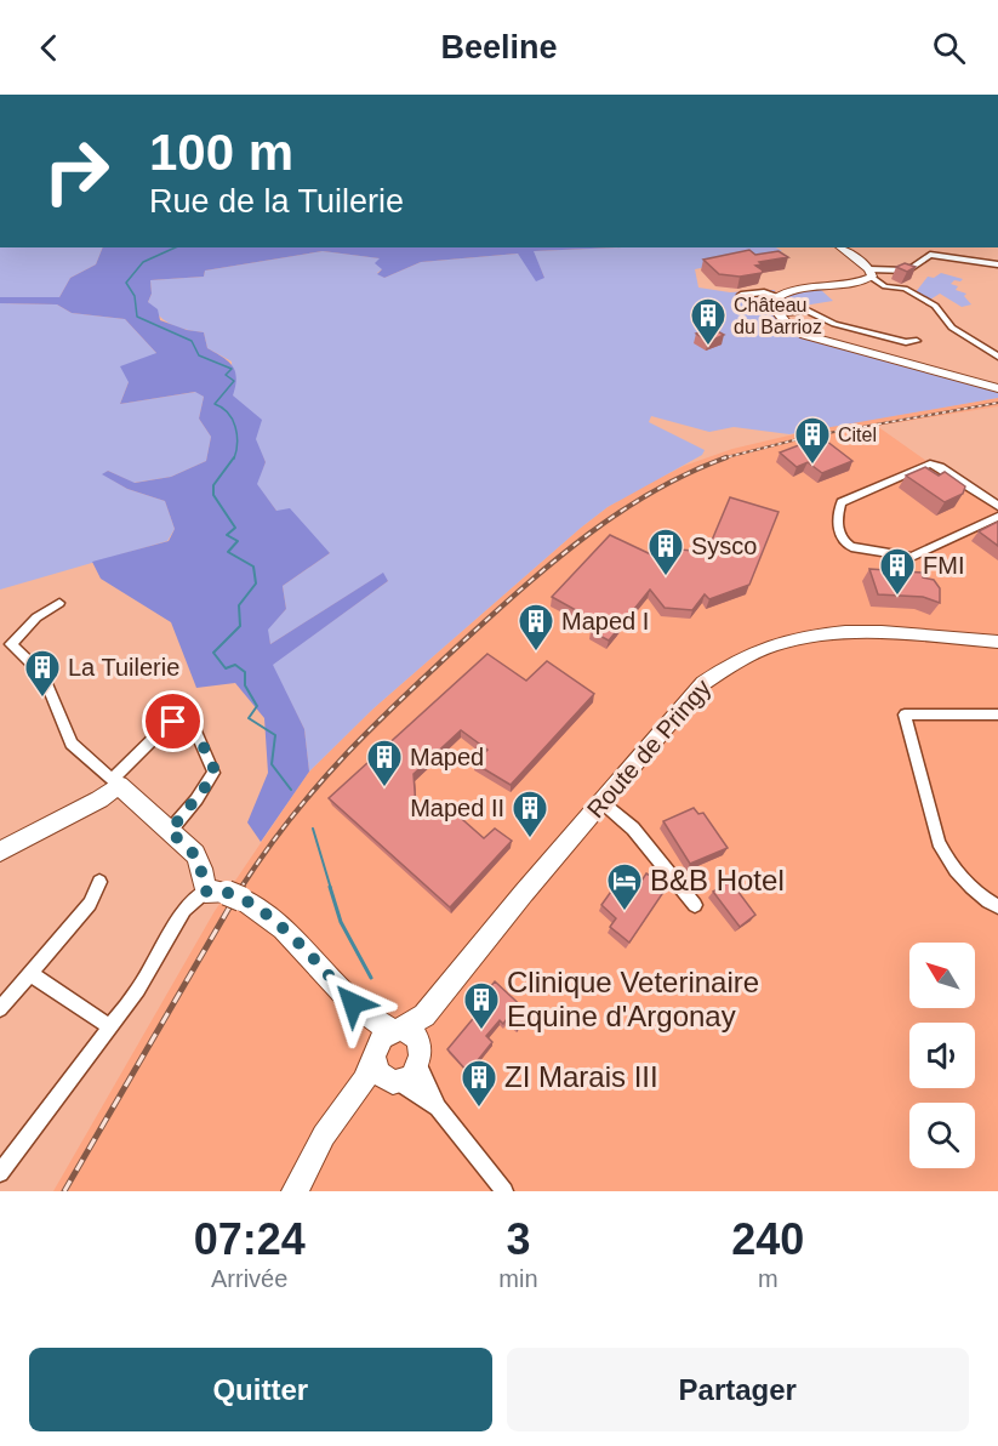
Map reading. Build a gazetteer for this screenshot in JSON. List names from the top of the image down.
{
  "streets": {
    "street": ["Route de Pringy"]
  },
  "places": {
    "building": [
      "Château du Barrioz",
      "Citel",
      "Sysco",
      "FMI",
      "Maped I",
      "La Tuilerie",
      "Maped",
      "Maped II",
      "Clinique Veterinaire Equine d'Argonay",
      "ZI Marais III"
    ],
    "hotel": ["B&B Hotel"]
  },
  "north": "top left",
  "page": {
    "header": "Beeline",
    "turn": ["100 m", "Rue de la Tuilerie"],
    "eta": [
      "07:24",
      "Arrivée",
      "3",
      "min",
      "240",
      "m"
    ],
    "buttons": ["Quitter", "Partager"]
  }
}
